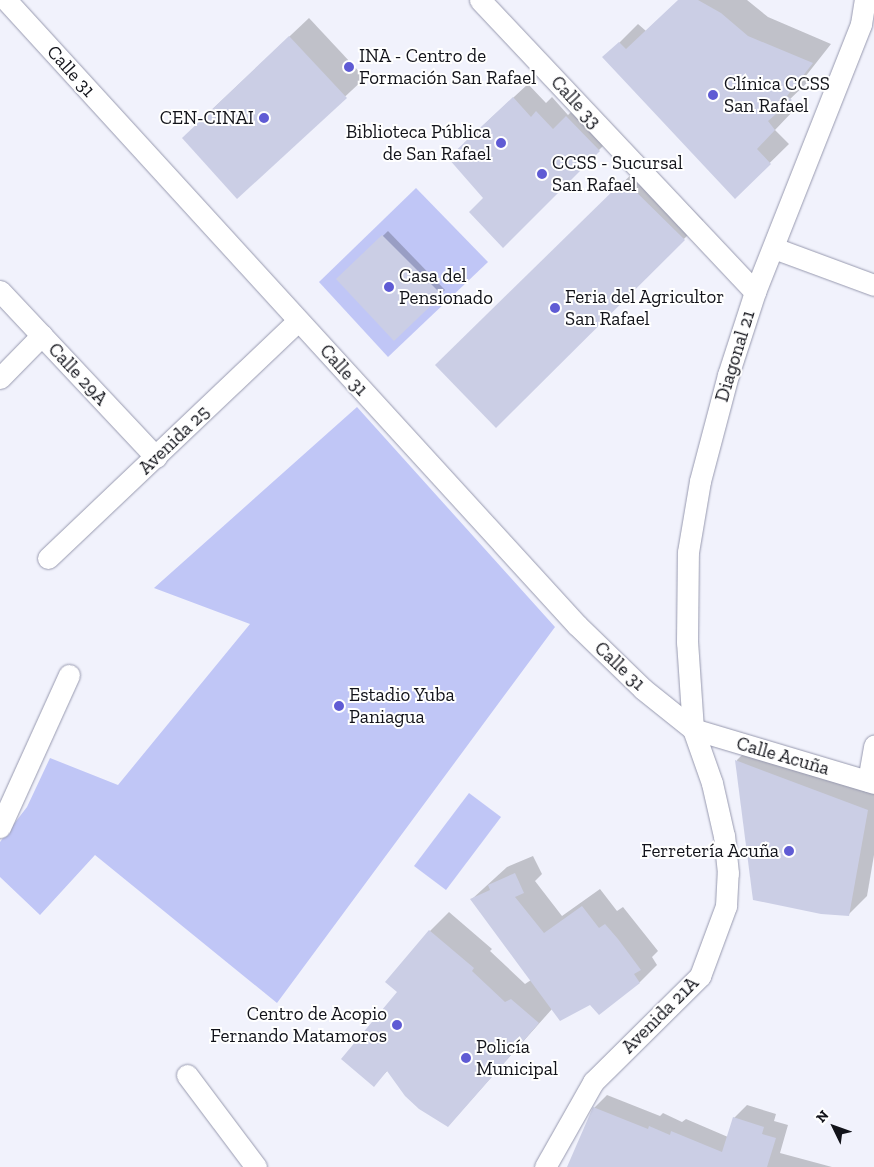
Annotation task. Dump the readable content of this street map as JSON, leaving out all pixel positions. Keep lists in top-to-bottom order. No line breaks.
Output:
{"streets":{"street":["Calle 31","Calle 33","Diagonal 21","Calle 29A","Avenida 25","Calle Acuña","Avenida 21A"]},"crossings":[["Calle 31","Diagonal 21"],["Calle 31","Avenida 25"],["Calle 31","Calle Acuña"],["Calle 31","Avenida 21A"],["Calle 33","Diagonal 21"],["Diagonal 21","Calle Acuña"],["Diagonal 21","Avenida 21A"],["Calle 29A","Avenida 25"],["Calle Acuña","Avenida 21A"]],"places":["INA - Centro de Formación San Rafael","Clínica CCSS San Rafael","CEN-CINAI","Biblioteca Pública de San Rafael","CCSS - Sucursal San Rafael","Casa del Pensionado","Feria del Agricultor San Rafael","Estadio Yuba Paniagua","Ferretería Acuña","Centro de Acopio Fernando Matamoros","Policía Municipal"],"north":"top left"}
